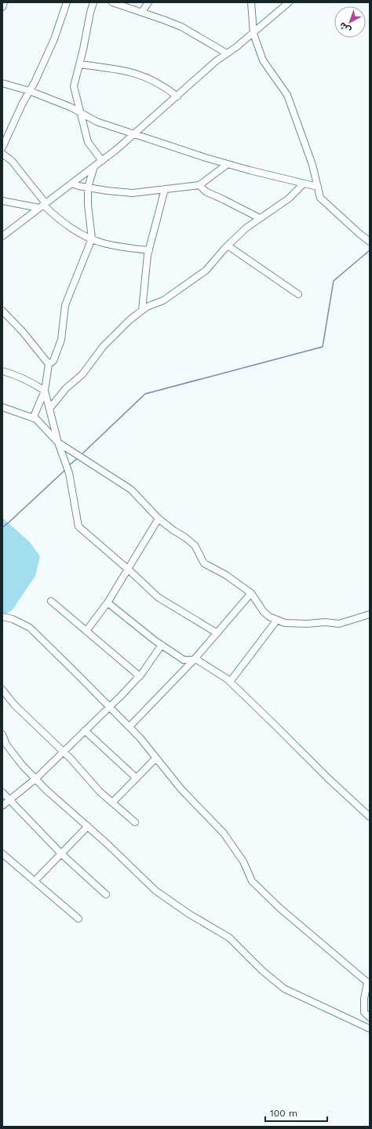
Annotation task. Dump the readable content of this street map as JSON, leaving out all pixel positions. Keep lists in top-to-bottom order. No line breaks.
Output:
{"scale_bar":"100 m","north":"bottom left"}
